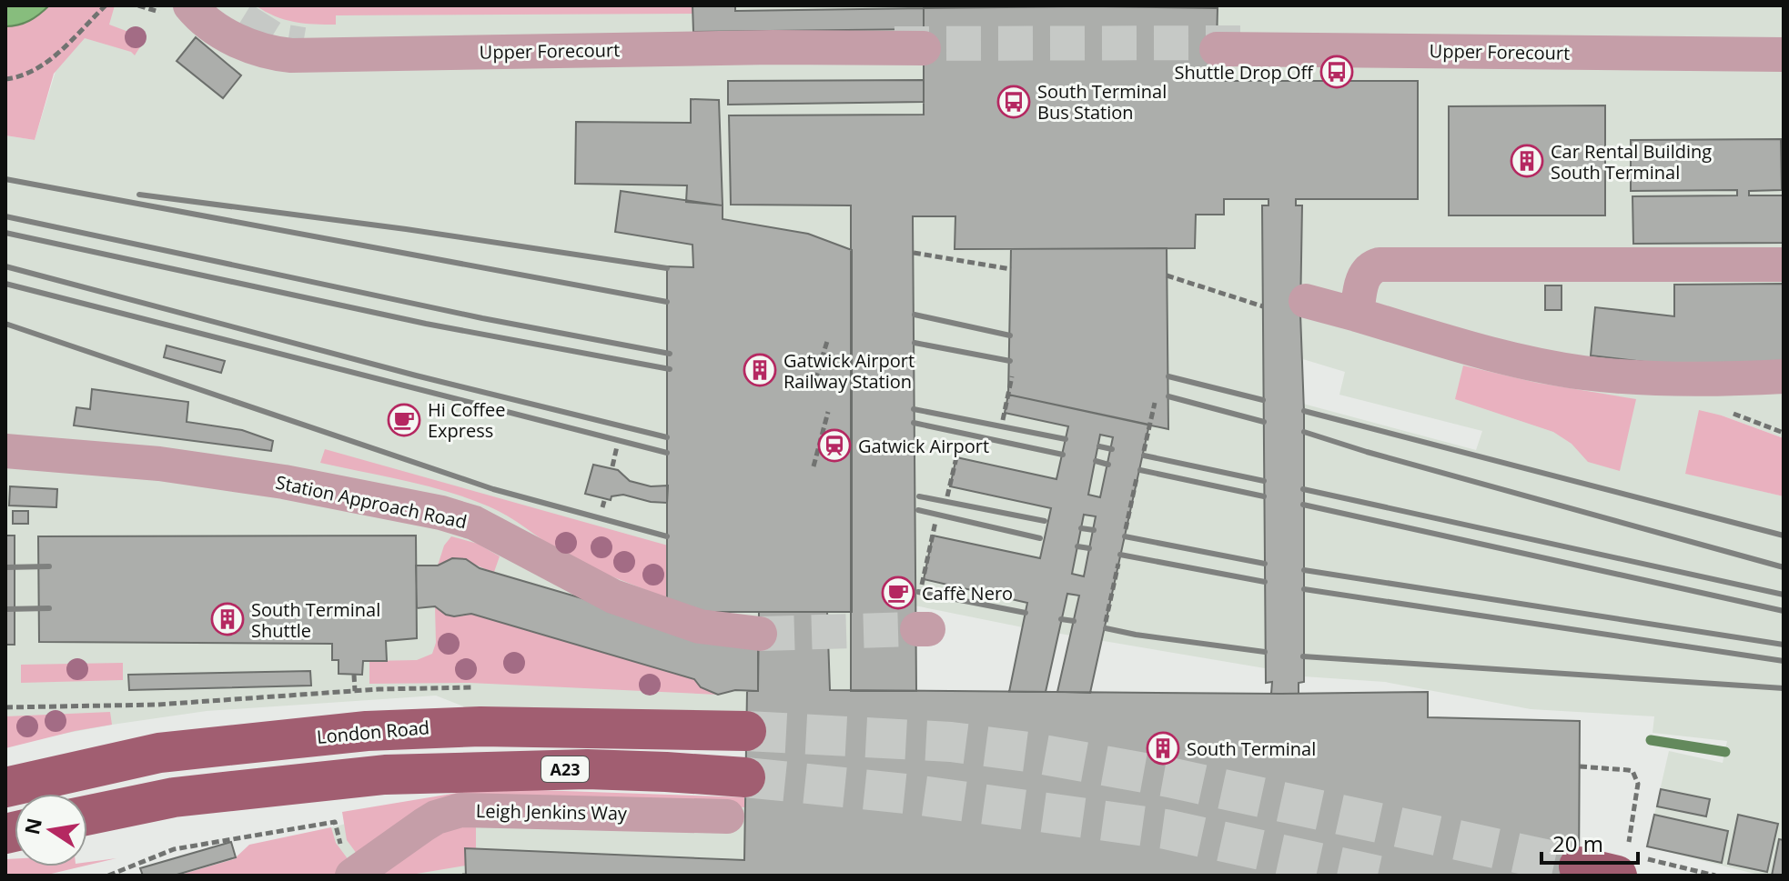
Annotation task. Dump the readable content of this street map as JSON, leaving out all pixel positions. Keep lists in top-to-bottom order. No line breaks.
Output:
{"streets":{"main road":["London Road","A23"],"street":["Upper Forecourt","Station Approach Road","Leigh Jenkins Way"]},"places":{"bus stop":["Shuttle Drop Off","South Terminal Bus Station"],"building":["Car Rental Building South Terminal","Gatwick Airport Railway Station","South Terminal Shuttle","South Terminal"],"cafe":["Hi Coffee Express","Caffè Nero"],"station":["Gatwick Airport"]},"scale_bar":"20 m","north":"left"}
